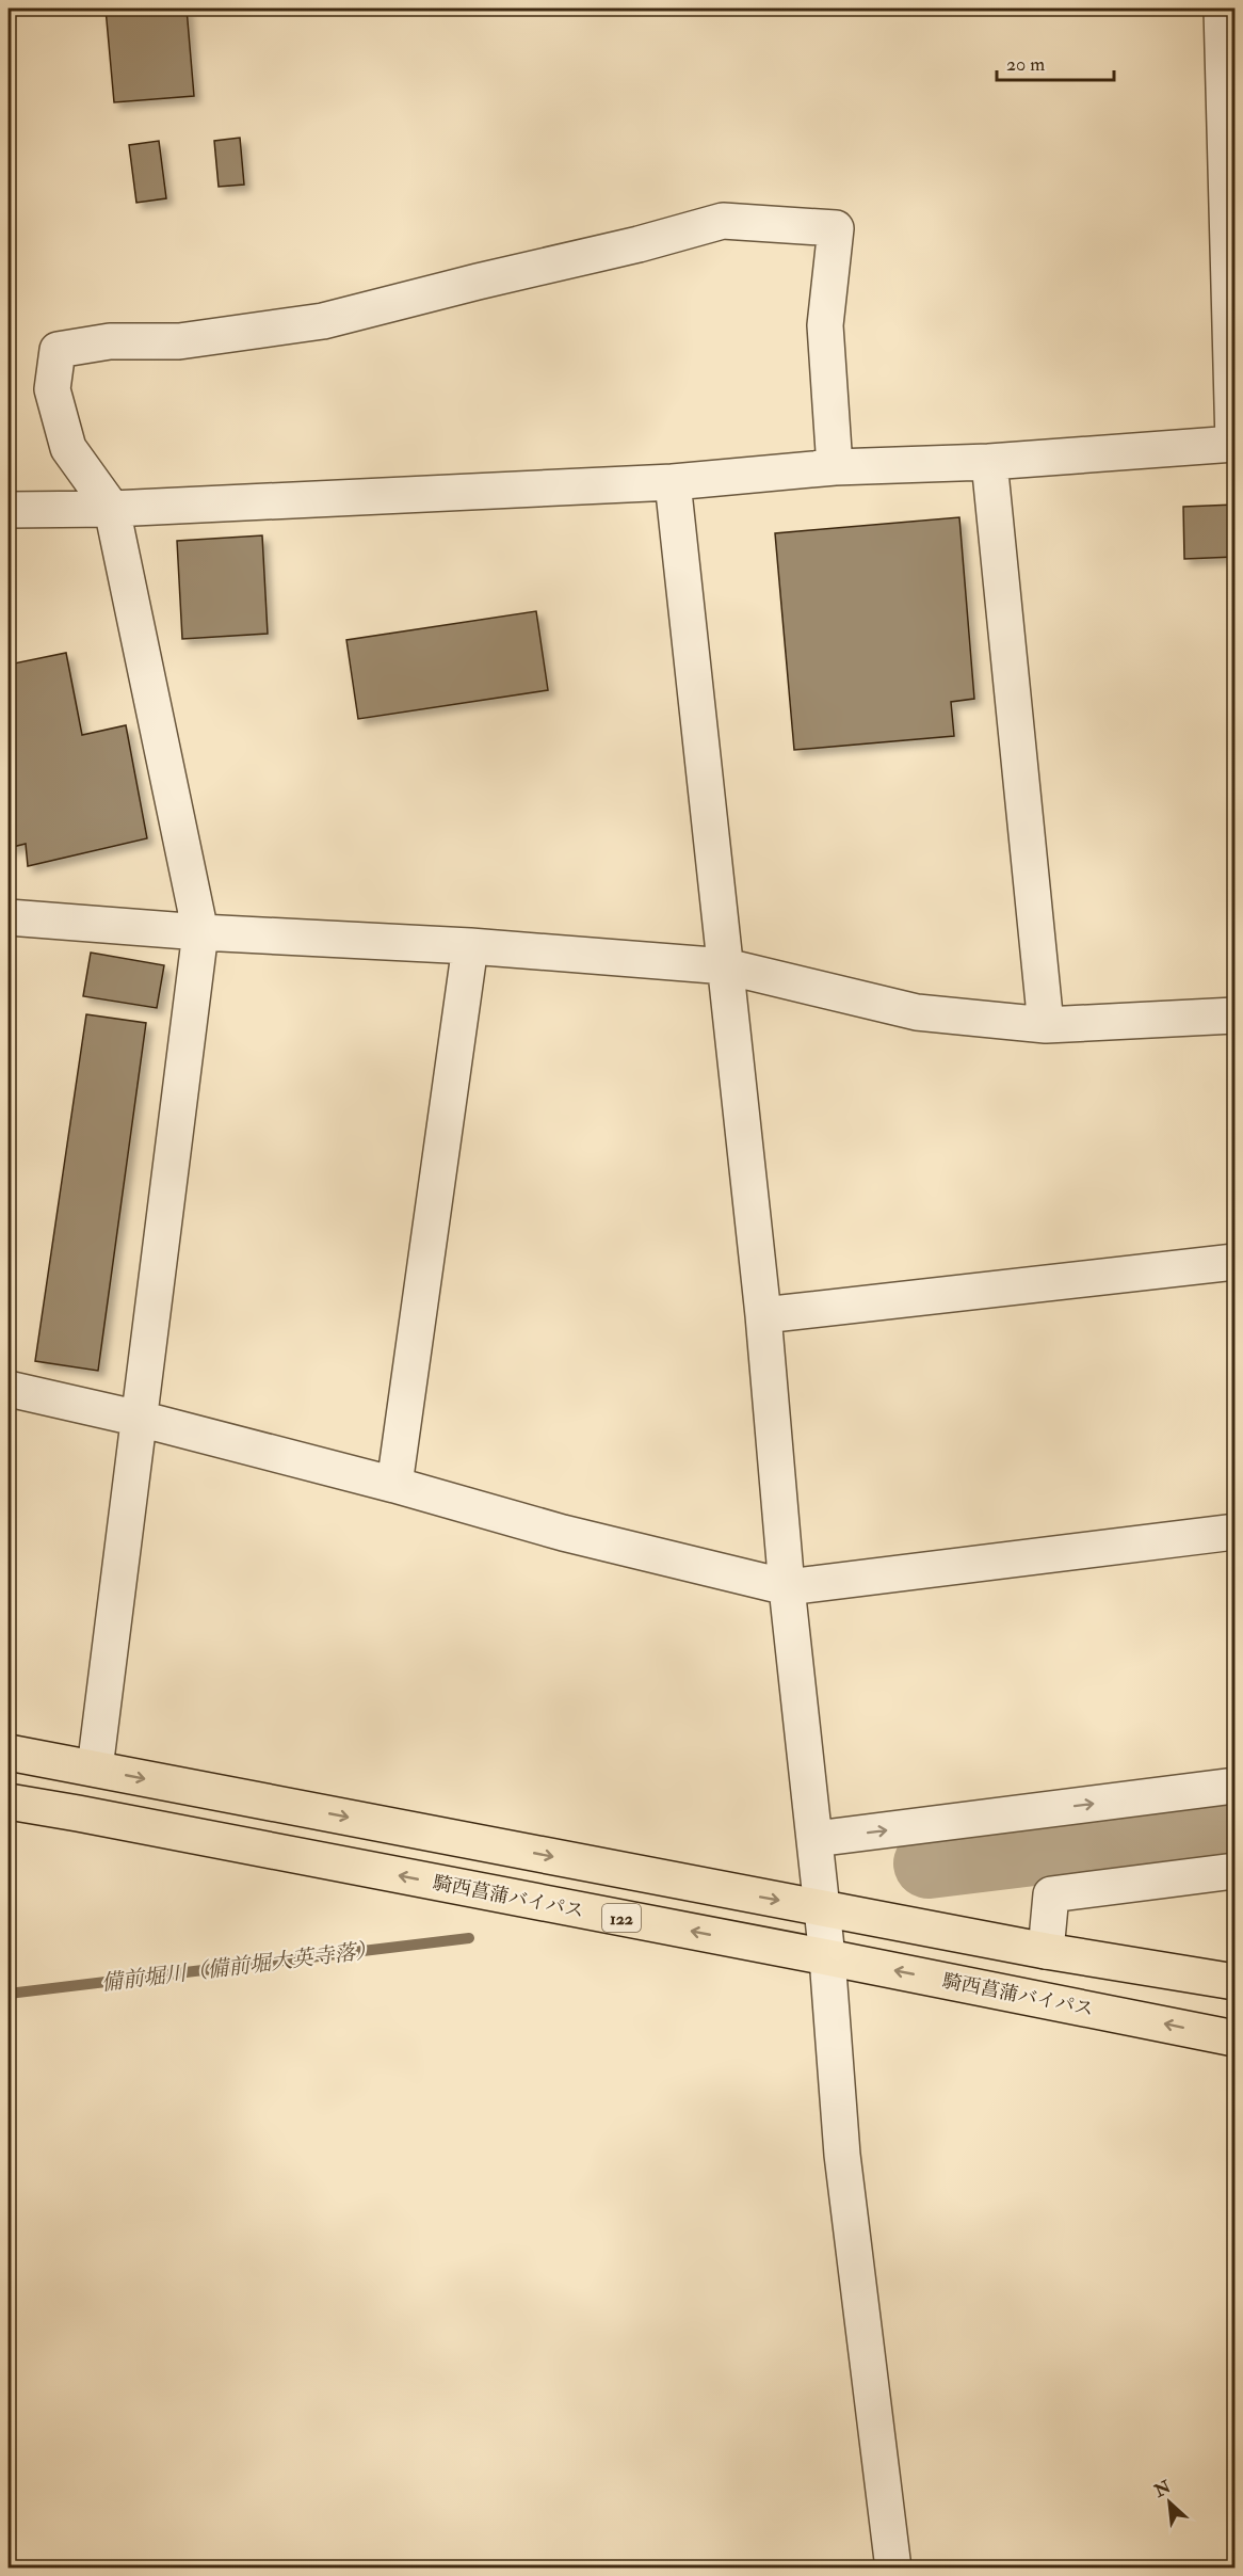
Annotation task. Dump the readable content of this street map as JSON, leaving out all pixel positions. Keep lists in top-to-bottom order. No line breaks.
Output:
{"streets":{"highway":["騎西菖蒲バイパス","122"]},"water":["備前堀川（備前堀大英寺落）"],"scale_bar":"20 m","north":"top left"}
